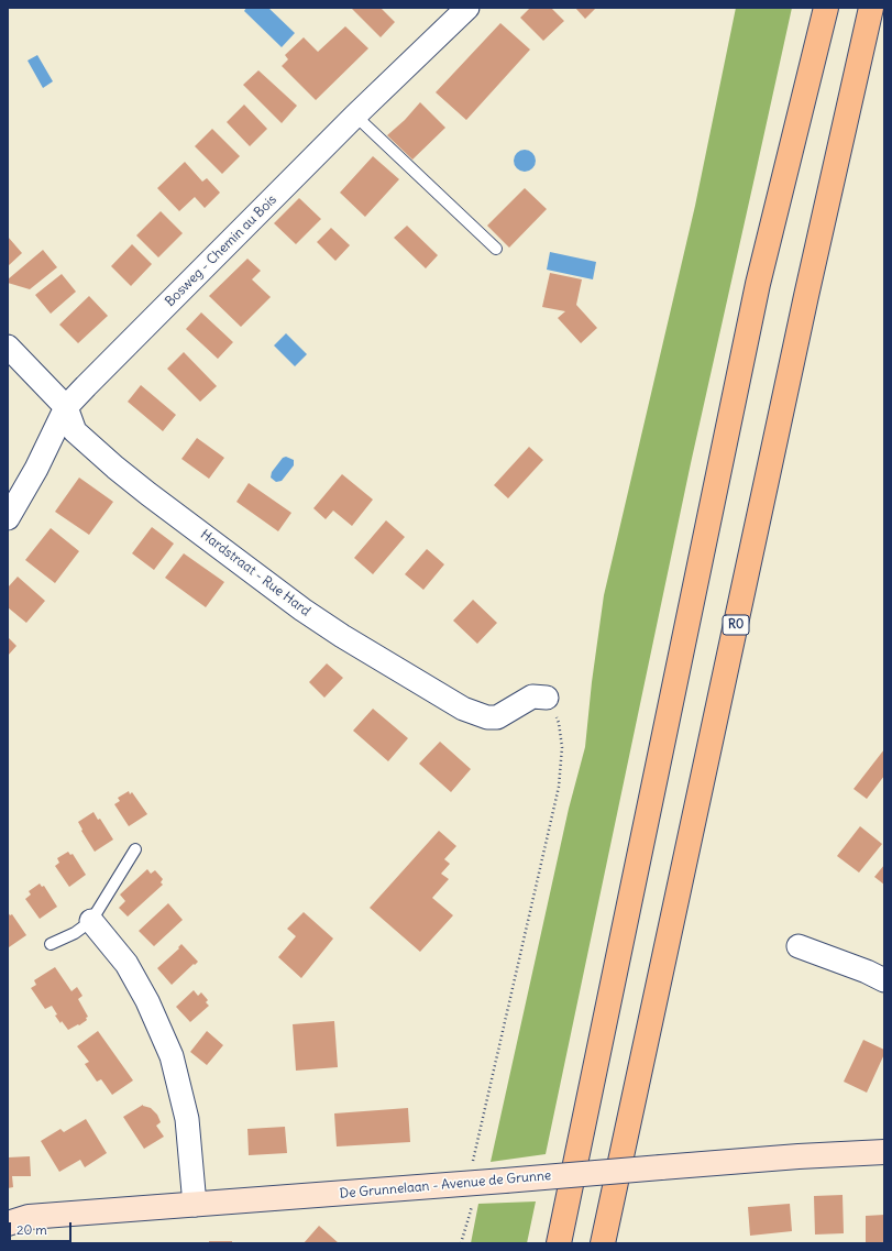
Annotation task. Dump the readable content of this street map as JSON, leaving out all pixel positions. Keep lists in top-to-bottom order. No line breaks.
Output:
{"streets":{"highway":["R0"],"street":["Bosweg - Chemin au Bois","Hardstraat - Rue Hard","De Grunnelaan - Avenue de Grunne"]},"crossings":[["Bosweg - Chemin au Bois","Hardstraat - Rue Hard"]],"scale_bar":"20 m"}
